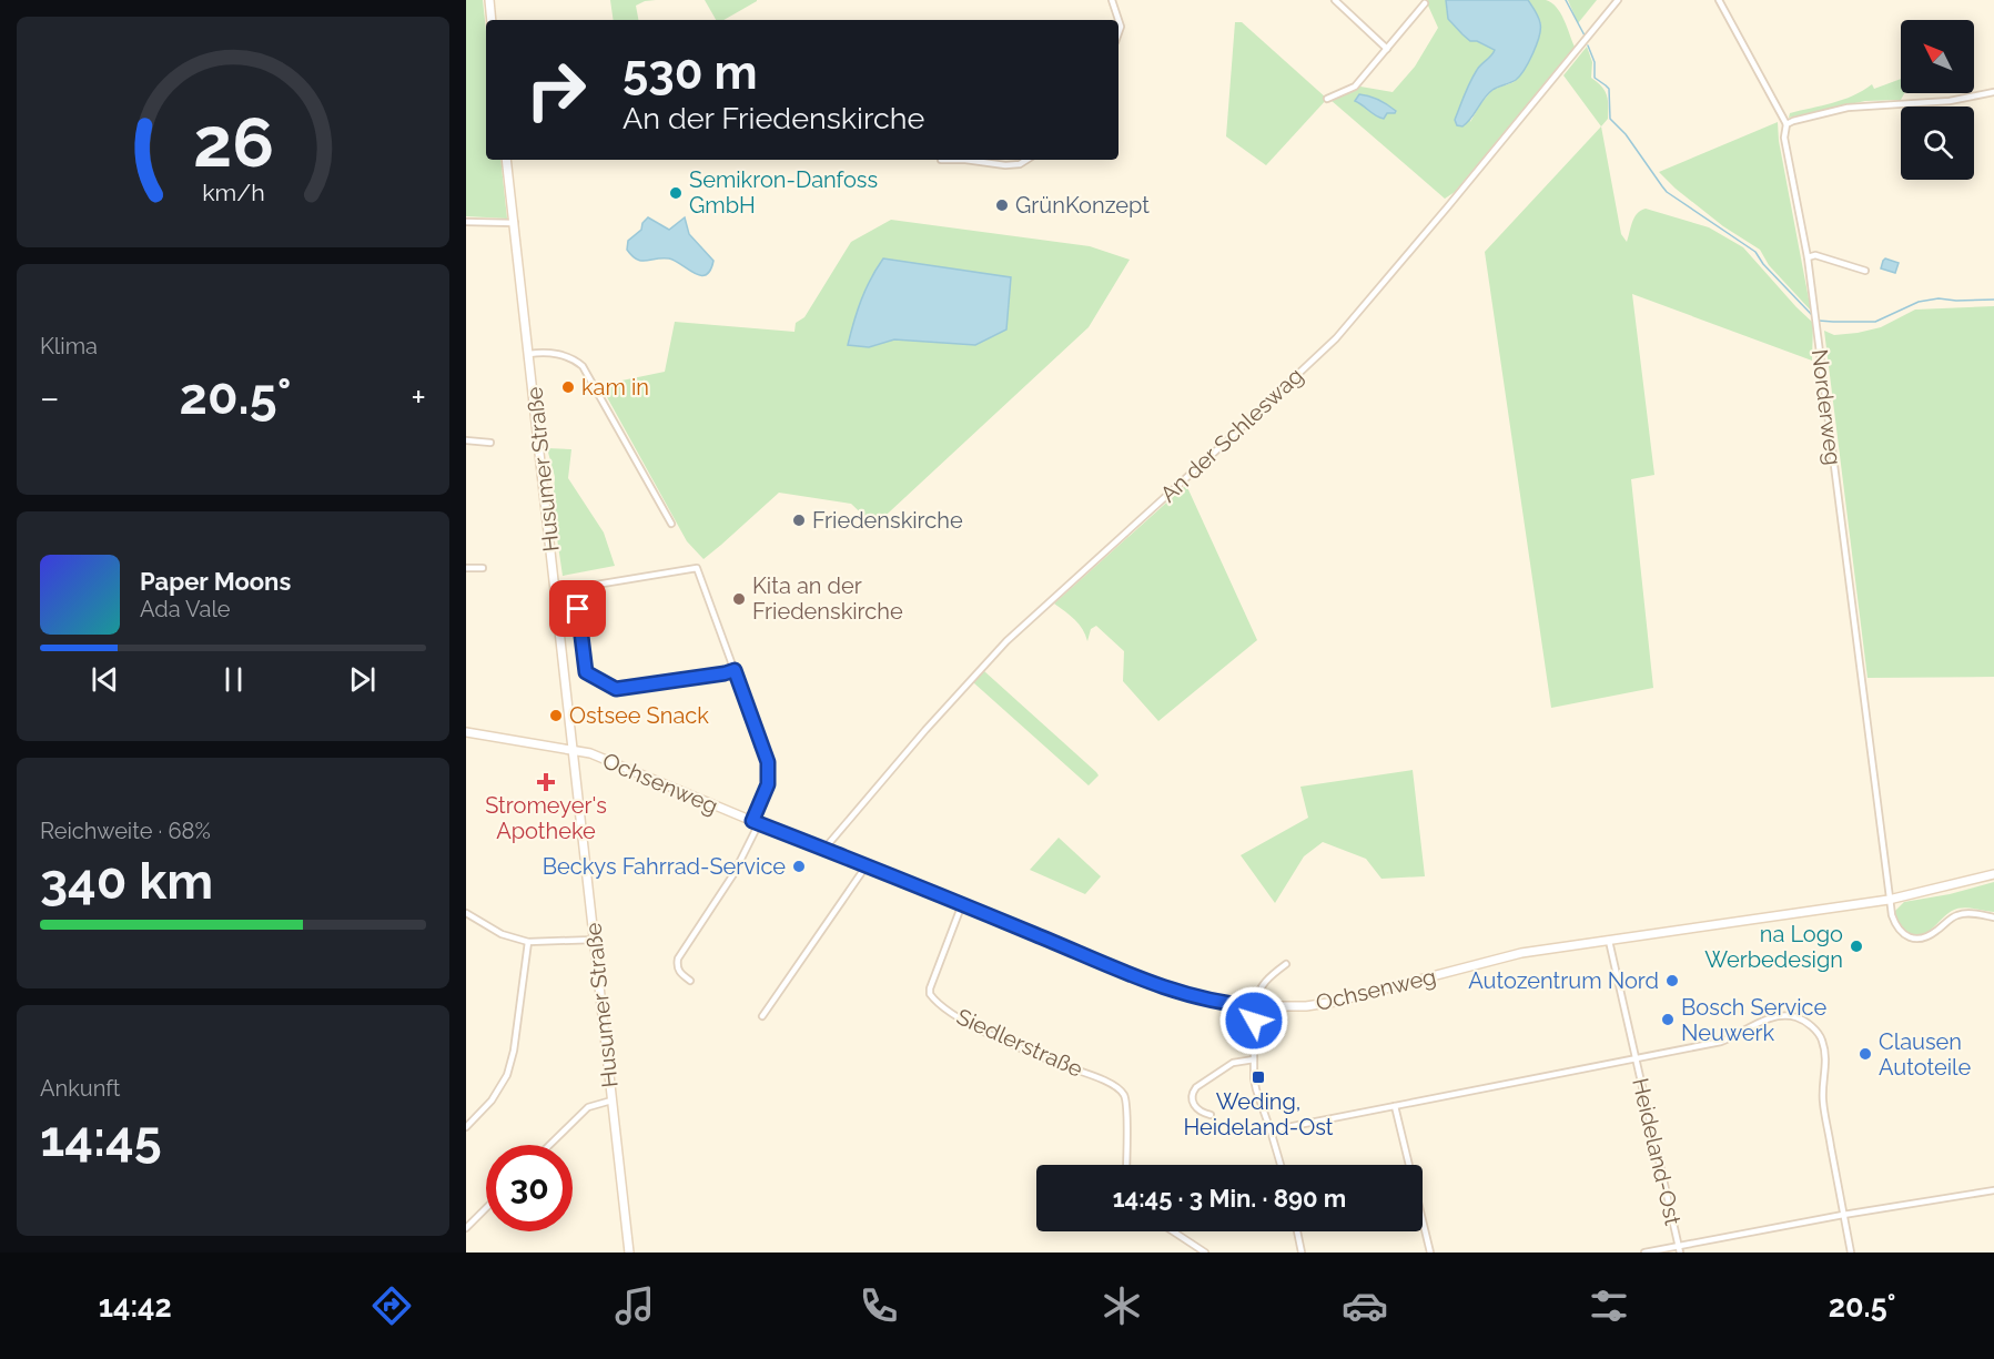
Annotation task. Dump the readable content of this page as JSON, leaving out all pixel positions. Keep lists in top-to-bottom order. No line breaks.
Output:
{"streets":{"main road":["Husumer Straße","Ochsenweg"],"street":["Norderweg","An der Schleswag","Siedlerstraße","Heideland-Ost"]},"crossings":[["Norderweg","Ochsenweg"],["An der Schleswag","Ochsenweg"],["Husumer Straße","Ochsenweg"],["Ochsenweg","Siedlerstraße"],["Ochsenweg","Heideland-Ost"]],"places":{"other":["Semikron-Danfoss GmbH","GrünKonzept","kam in","Friedenskirche","Kita an der Friedenskirche","Ostsee Snack","Beckys Fahrrad-Service","na Logo Werbedesign","Autozentrum Nord","Bosch Service Neuwerk","Clausen Autoteile"],"health":["Stromeyer's Apotheke"],"transit":["Weding, Heideland-Ost"]},"north":"top left","page":{"turn":["530 m","An der Friedenskirche"],"tile":["Klima",["Reichweite · 68%","340 km"],["Ankunft","14:45"]],"heat":["−","20.5°","+"],"song":["Paper Moons","Ada Vale"],"limit":"30","trip":"14:45 · 3 Min. · 890 m","tabs":["14:42","20.5°"],"gauge":["26","km/h"]}}
